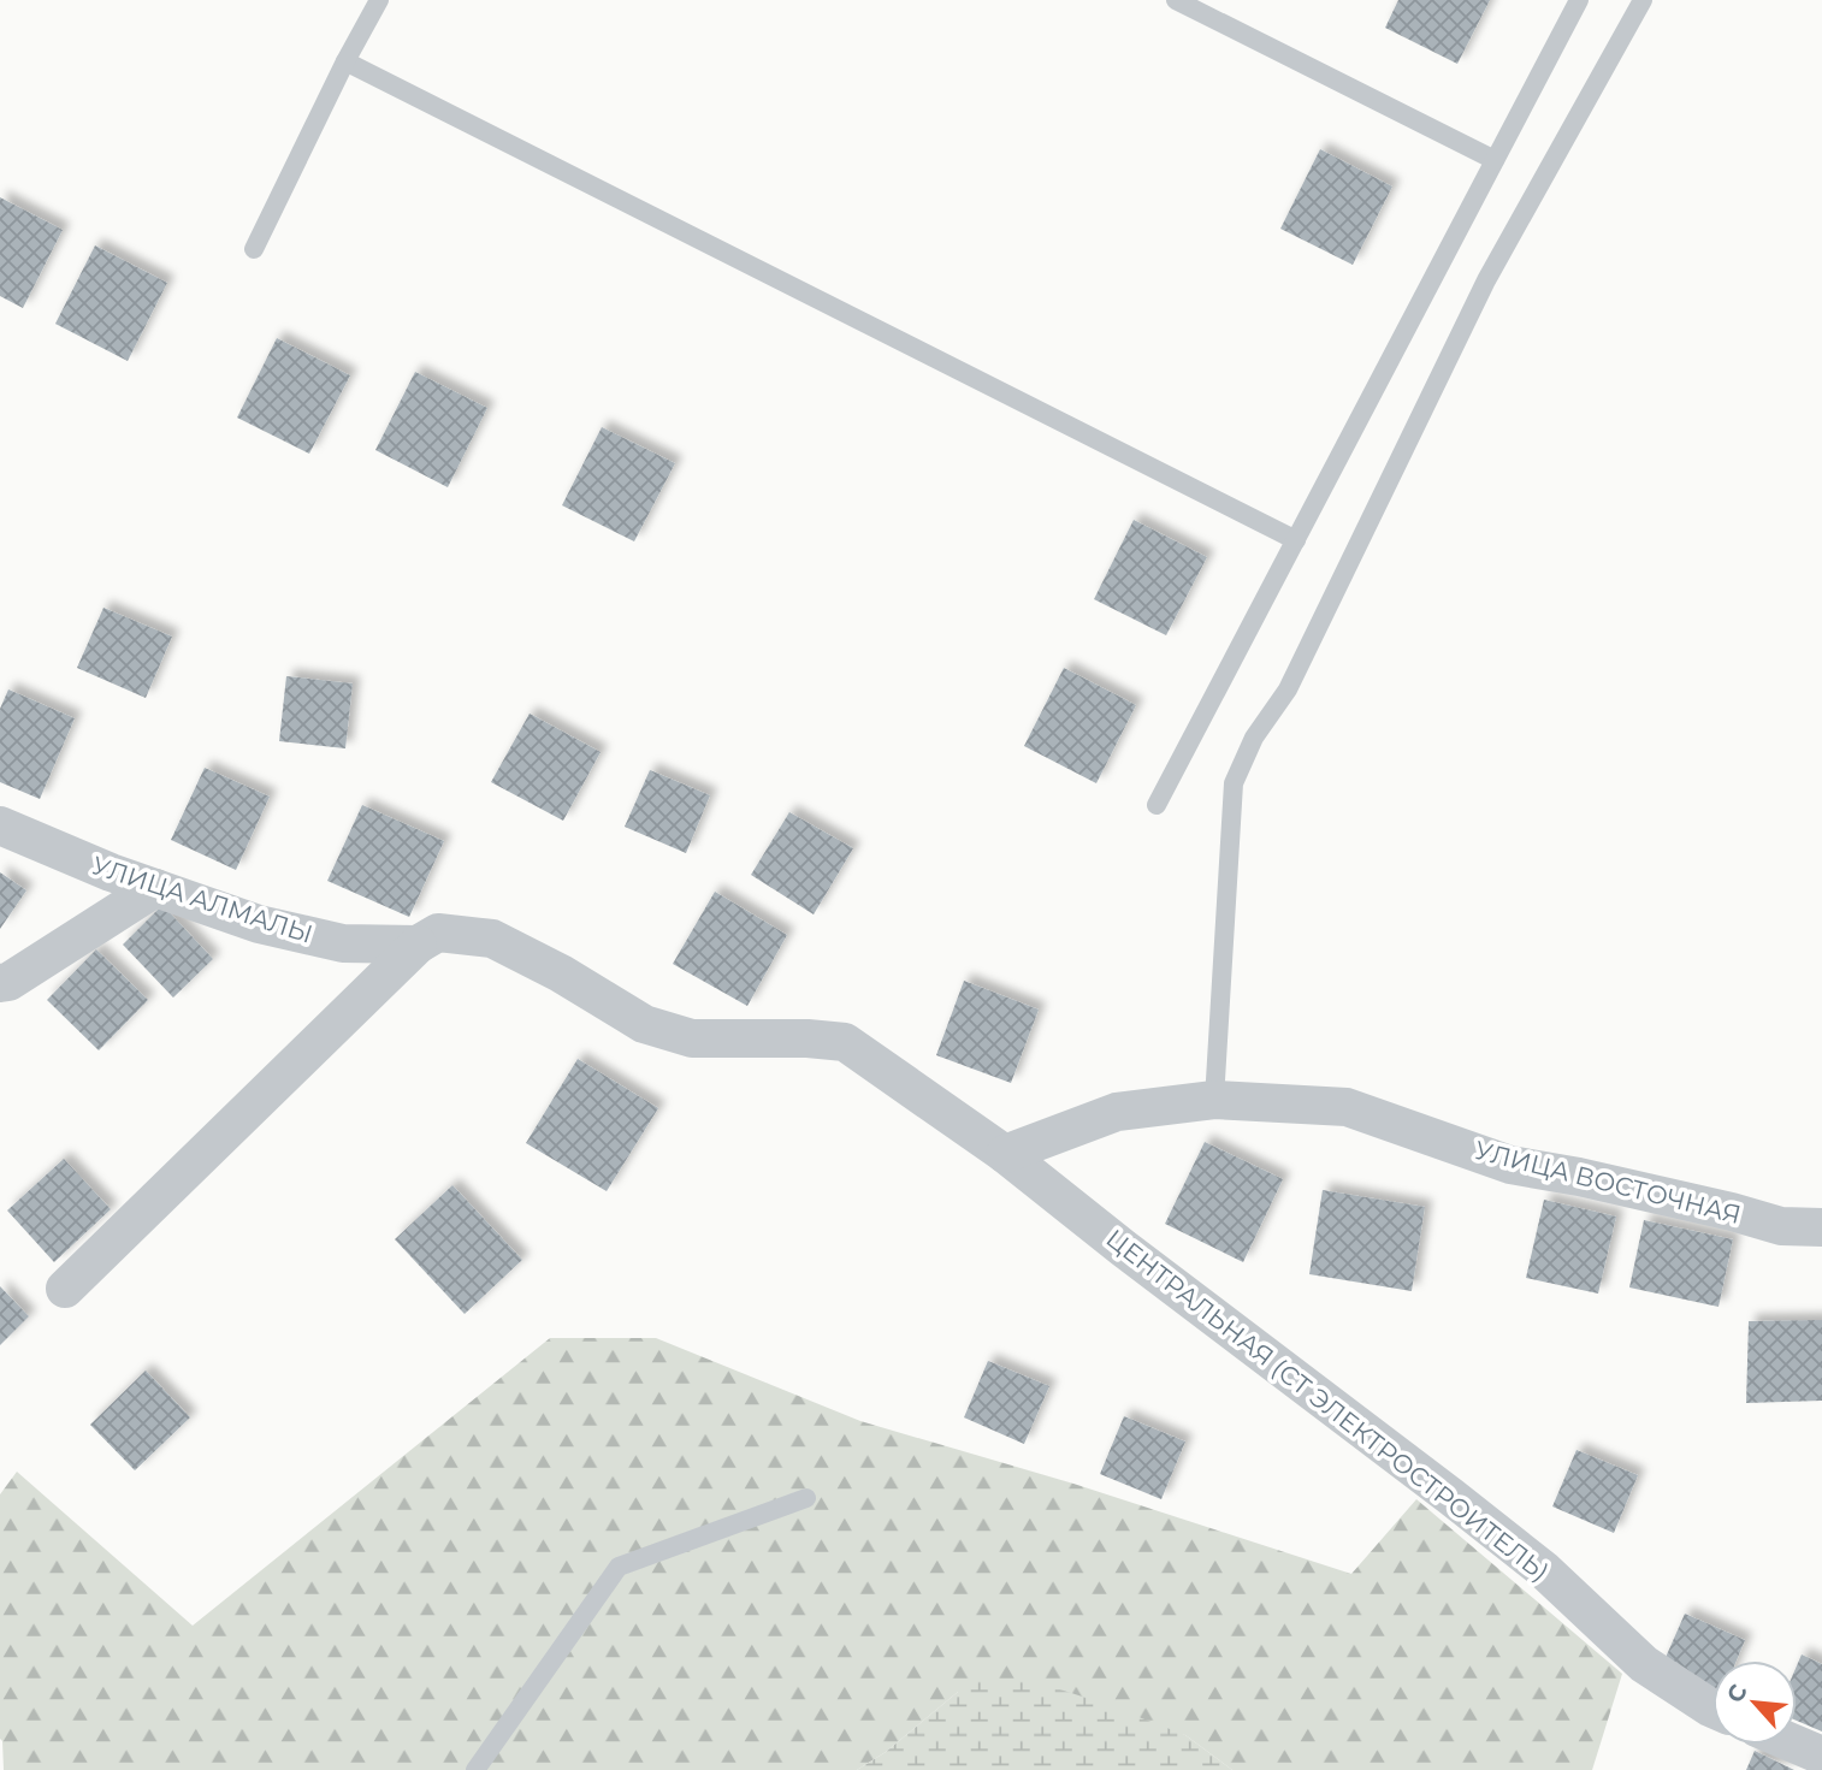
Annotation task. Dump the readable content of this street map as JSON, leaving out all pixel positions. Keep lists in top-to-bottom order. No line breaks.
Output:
{"streets":{"street":["УЛИЦА АЛМАЛЫ","УЛИЦА ВОСТОЧНАЯ","ЦЕНТРАЛЬНАЯ (СТ ЭЛЕКТРОСТРОИТЕЛЬ)"]},"crossings":[["УЛИЦА АЛМАЛЫ","УЛИЦА ВОСТОЧНАЯ"],["УЛИЦА АЛМАЛЫ","ЦЕНТРАЛЬНАЯ (СТ ЭЛЕКТРОСТРОИТЕЛЬ)"],["УЛИЦА ВОСТОЧНАЯ","ЦЕНТРАЛЬНАЯ (СТ ЭЛЕКТРОСТРОИТЕЛЬ)"]],"north":"top left"}
